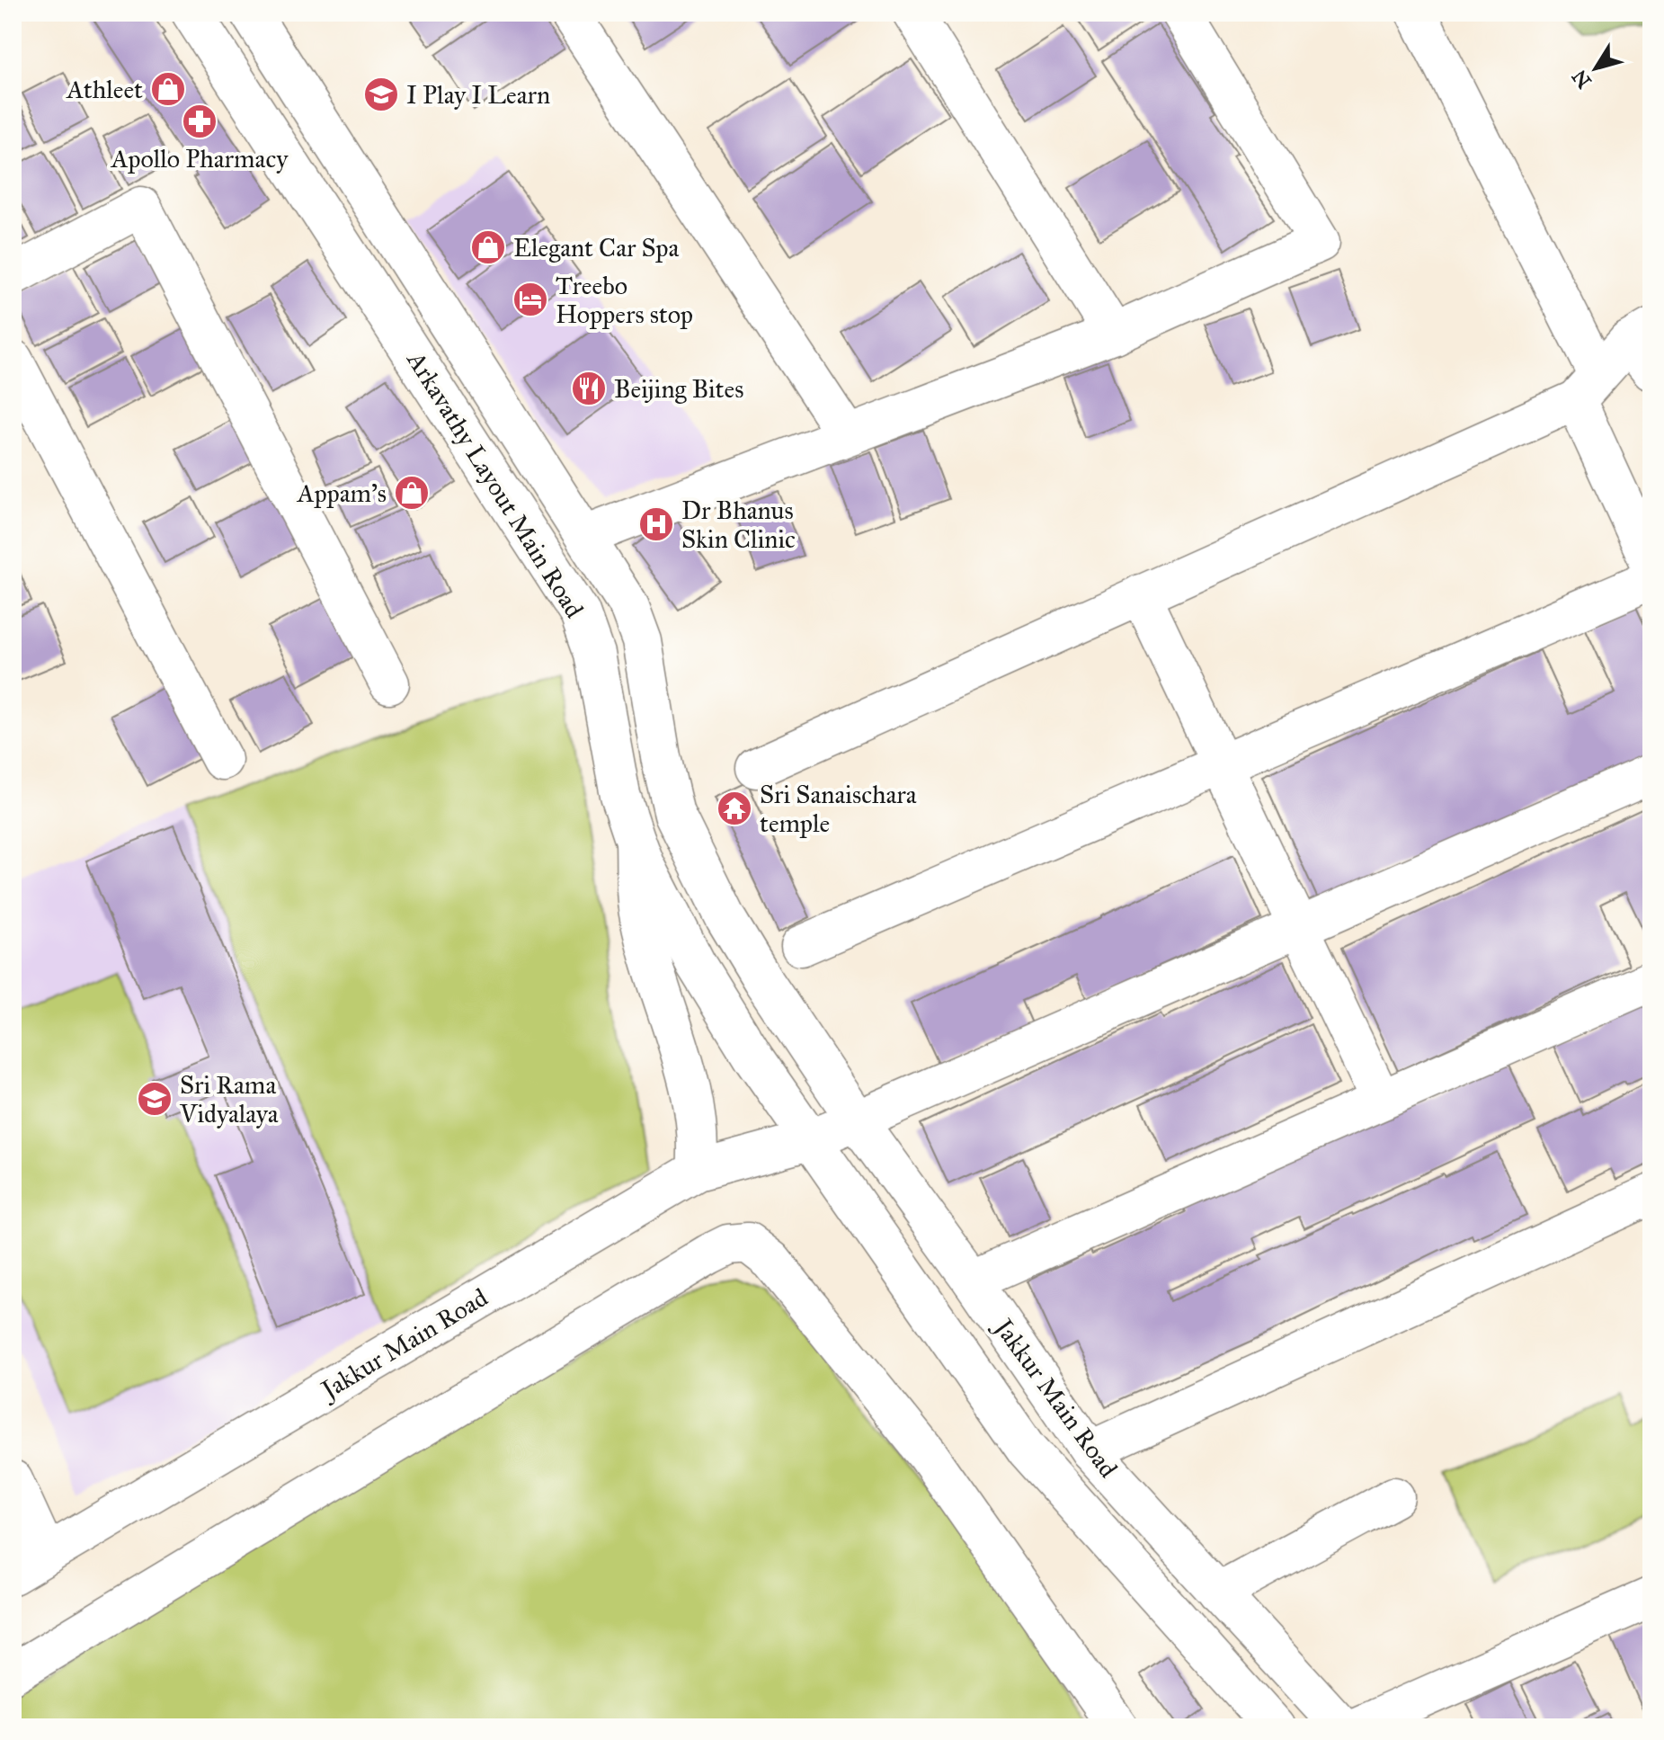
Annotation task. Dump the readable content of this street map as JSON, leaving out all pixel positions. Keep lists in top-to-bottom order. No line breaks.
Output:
{"streets":{"street":["Arkavathy Layout Main Road","Jakkur Main Road"]},"crossings":[["Arkavathy Layout Main Road","Jakkur Main Road"]],"places":{"shop":["Athleet","Elegant Car Spa","Appam's"],"school or university":["I Play I Learn","Sri Rama Vidyalaya"],"pharmacy":["Apollo Pharmacy"],"hotel":["Treebo Hoppers stop"],"restaurant":["Beijing Bites"],"hospital":["Dr Bhanus Skin Clinic"],"temple":["Sri Sanaischara temple"]},"north":"bottom left"}
